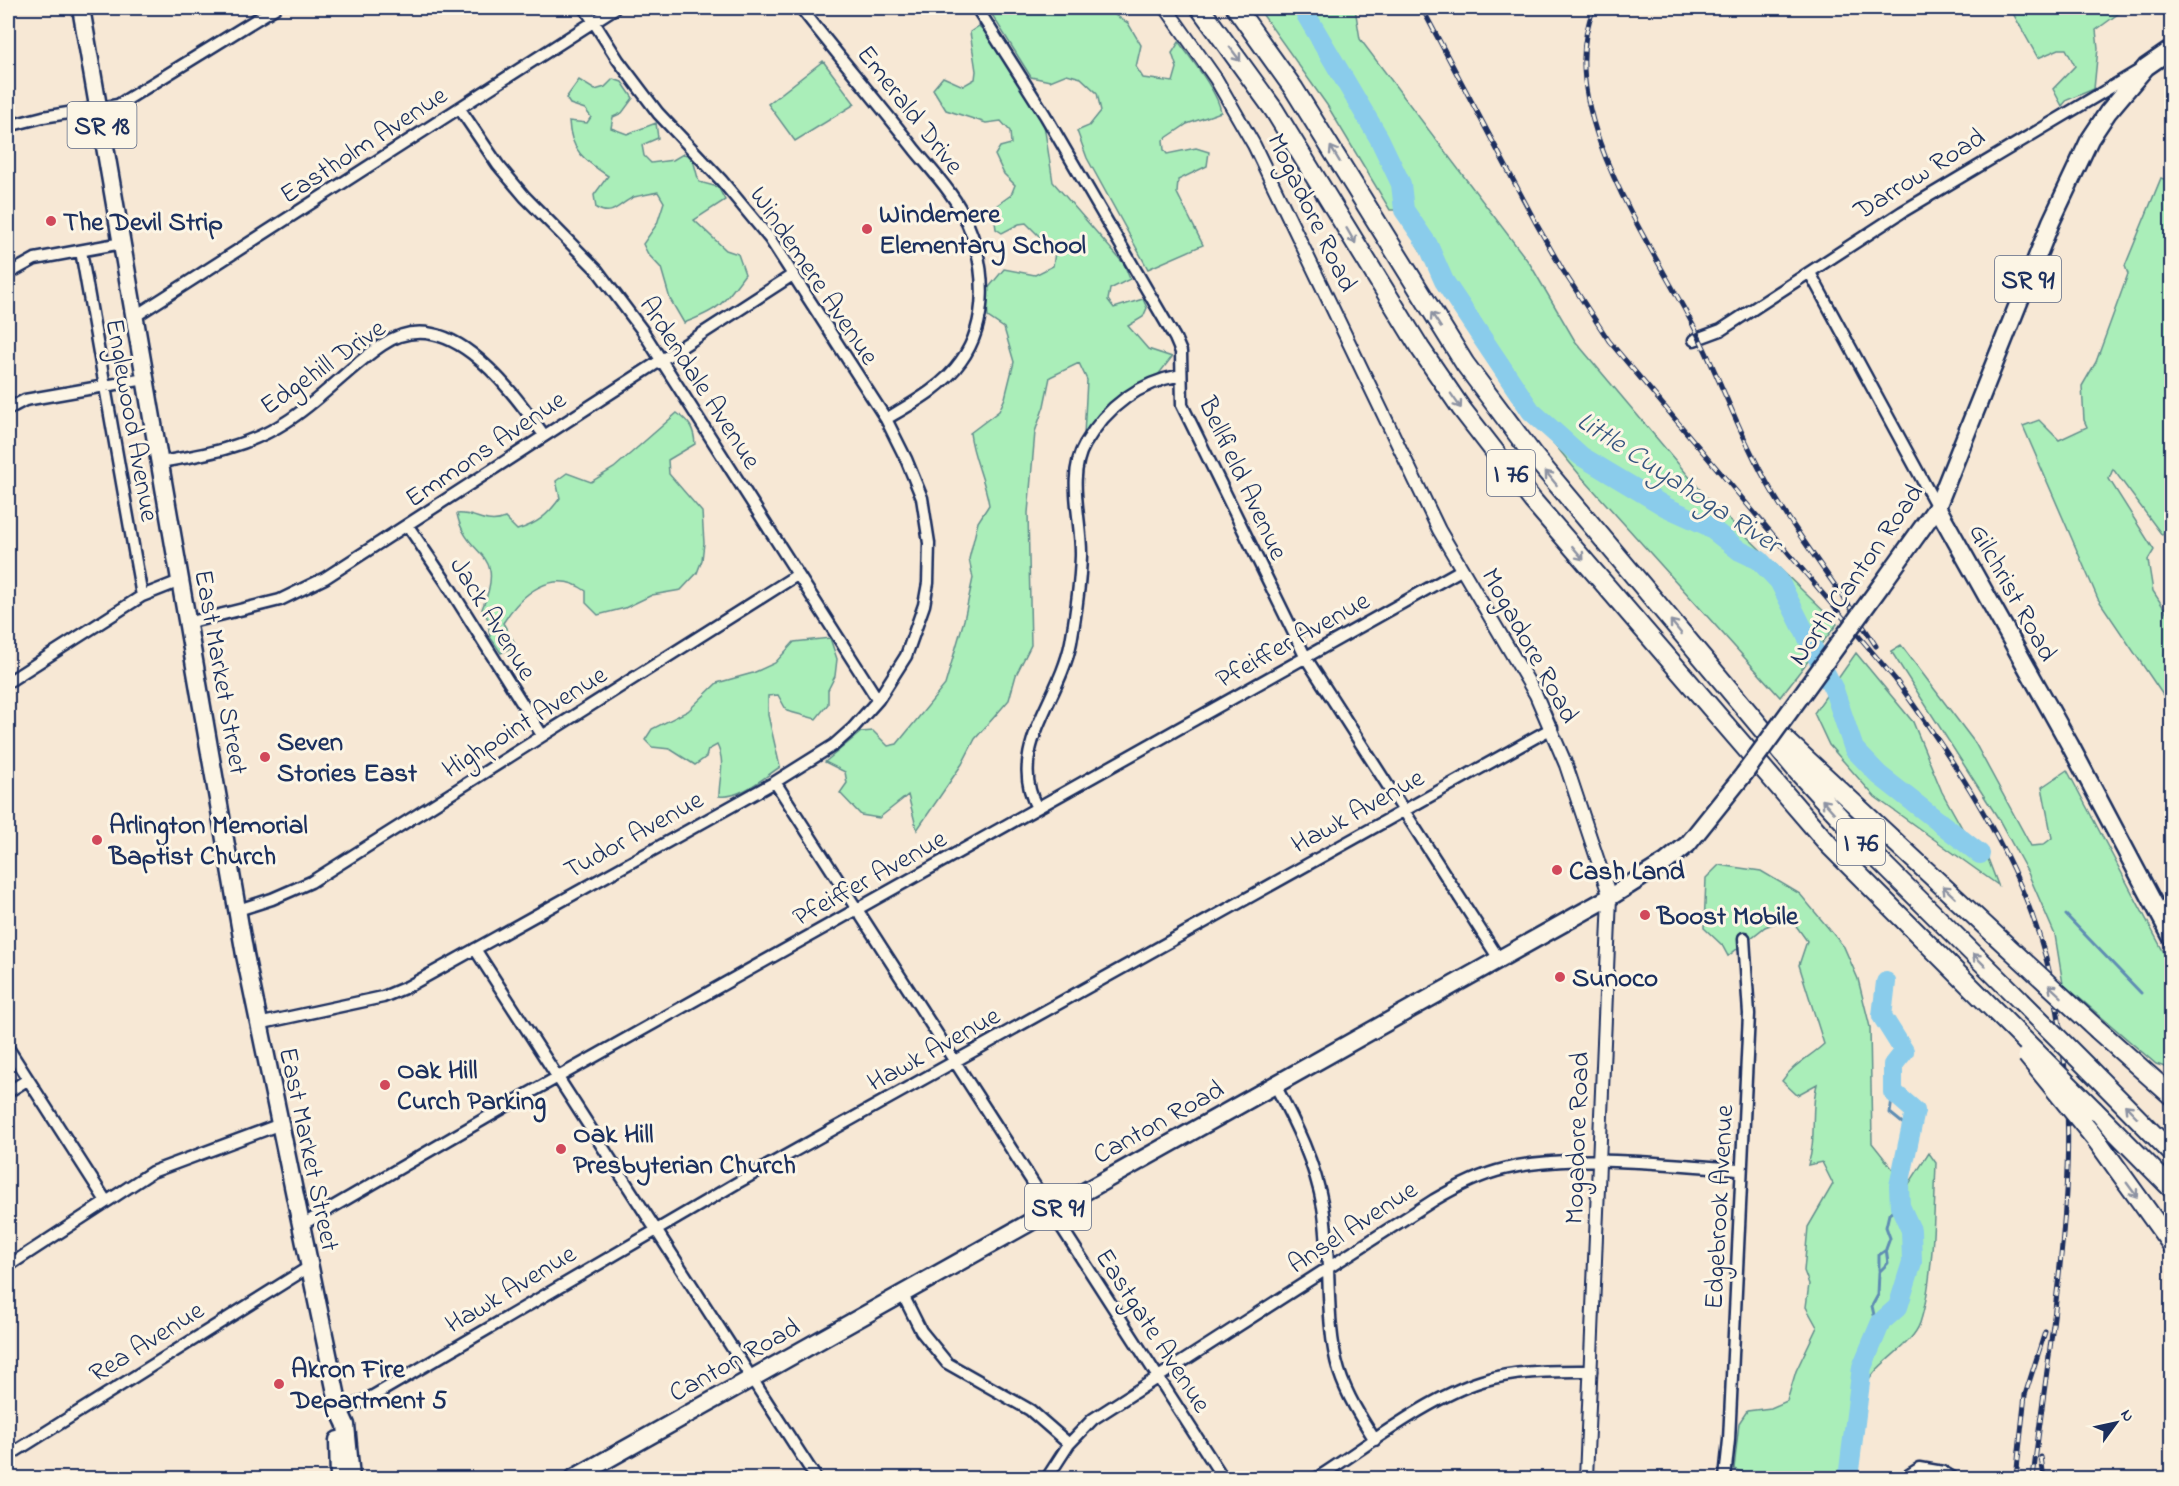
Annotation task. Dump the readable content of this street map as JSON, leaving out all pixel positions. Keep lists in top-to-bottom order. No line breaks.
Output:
{"streets":{"highway":["I 76"],"main road":["SR 18","Darrow Road","SR 91","North Canton Road","Gilchrist Road","East Market Street","Canton Road"],"street":["Emerald Drive","Eastholm Avenue","Mogadore Road","Windemere Avenue","Edgehill Drive","Ardendale Avenue","Englewood Avenue","Emmons Avenue","Bellfield Avenue","Jack Avenue","Pfeiffer Avenue","Highpoint Avenue","Hawk Avenue","Tudor Avenue","Edgebrook Avenue","Ansel Avenue","Eastgate Avenue","Rea Avenue"]},"crossings":[["Emerald Drive","Windemere Avenue"],["Eastholm Avenue","Windemere Avenue"],["Eastholm Avenue","Ardendale Avenue"],["Eastholm Avenue","East Market Street"],["Darrow Road","North Canton Road"],["Darrow Road","Gilchrist Road"],["Mogadore Road","North Canton Road"],["Mogadore Road","Pfeiffer Avenue"],["Mogadore Road","Hawk Avenue"],["Mogadore Road","Canton Road"],["Mogadore Road","Ansel Avenue"],["Windemere Avenue","Emmons Avenue"],["Windemere Avenue","Tudor Avenue"],["Edgehill Drive","Emmons Avenue"],["Edgehill Drive","East Market Street"],["Ardendale Avenue","Emmons Avenue"],["Ardendale Avenue","Highpoint Avenue"],["Ardendale Avenue","Tudor Avenue"],["Emmons Avenue","Jack Avenue"],["Emmons Avenue","East Market Street"],["Bellfield Avenue","Pfeiffer Avenue"],["Bellfield Avenue","Hawk Avenue"],["Bellfield Avenue","Canton Road"],["North Canton Road","Gilchrist Road"],["North Canton Road","Canton Road"],["Jack Avenue","Highpoint Avenue"],["Pfeiffer Avenue","East Market Street"],["Pfeiffer Avenue","Eastgate Avenue"],["East Market Street","Highpoint Avenue"],["East Market Street","Hawk Avenue"],["East Market Street","Tudor Avenue"],["East Market Street","Rea Avenue"],["Hawk Avenue","Eastgate Avenue"],["Tudor Avenue","Eastgate Avenue"],["Canton Road","Eastgate Avenue"],["Edgebrook Avenue","Ansel Avenue"],["Ansel Avenue","Eastgate Avenue"]],"water":["Little Cuyahoga River"],"places":["The Devil Strip","Windemere Elementary School","Seven Stories East","Arlington Memorial Baptist Church","Cash Land","Boost Mobile","Sunoco","Oak Hill Curch Parking","Oak Hill Presbyterian Church","Akron Fire Department 5"],"north":"top right"}
